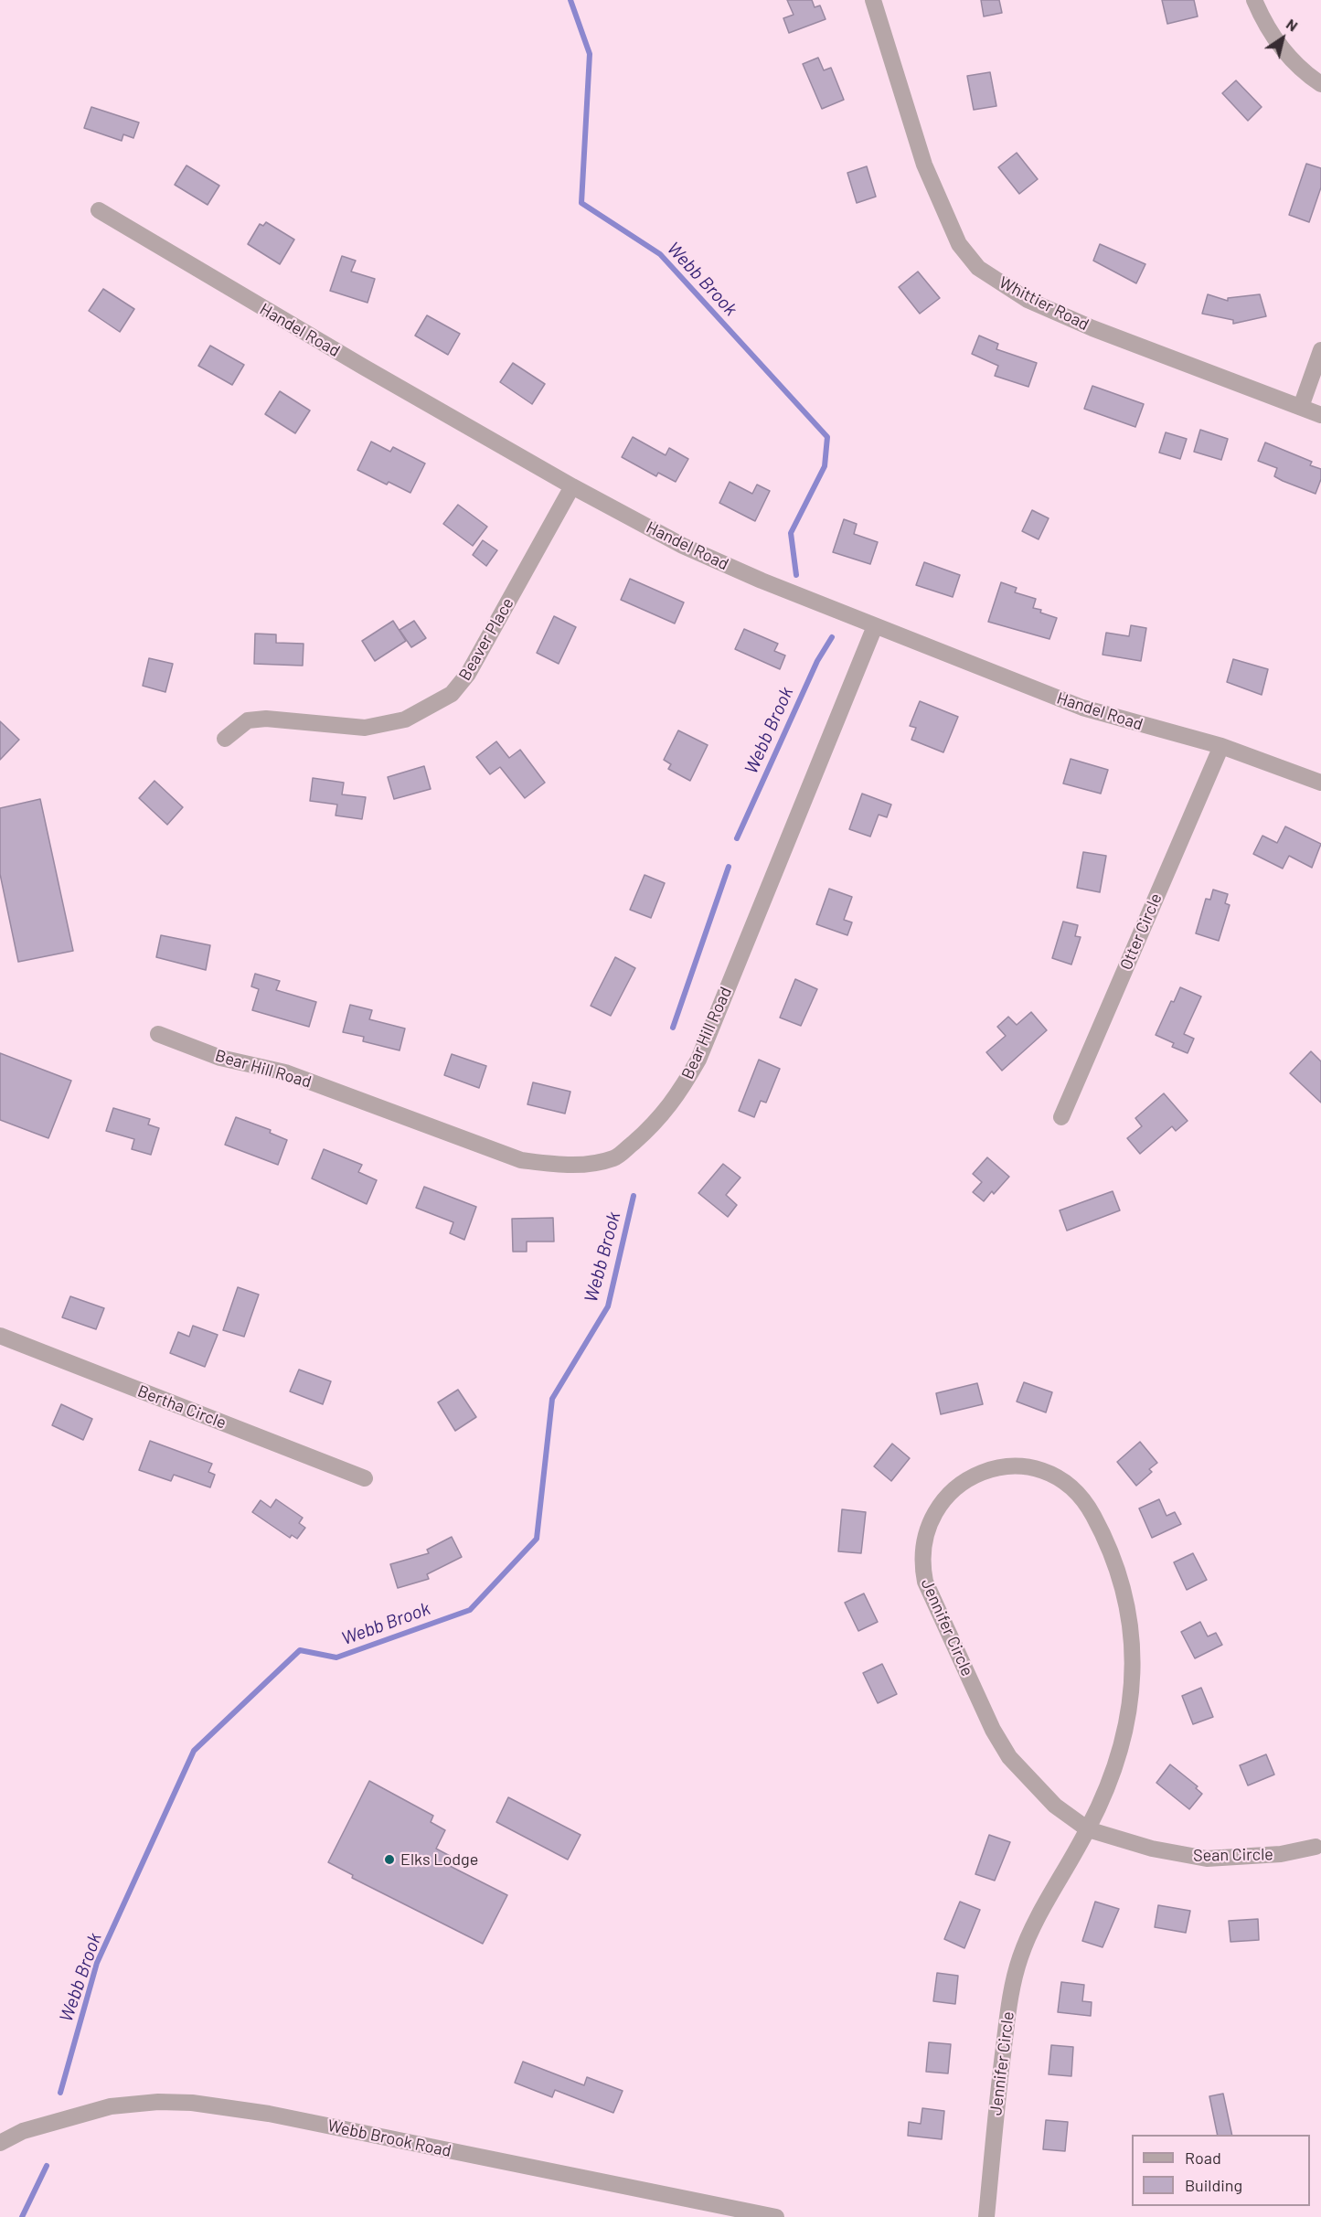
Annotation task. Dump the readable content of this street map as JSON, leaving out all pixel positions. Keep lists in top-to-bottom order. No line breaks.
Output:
{"streets":{"street":["Whittier Road","Handel Road","Beaver Place","Otter Circle","Bear Hill Road","Bertha Circle","Jennifer Circle","Sean Circle","Webb Brook Road"]},"crossings":[["Handel Road","Beaver Place"],["Handel Road","Otter Circle"],["Handel Road","Bear Hill Road"],["Jennifer Circle","Sean Circle"]],"water":["Webb Brook"],"places":["Elks Lodge"],"legend":["Road","Building"],"north":"top right"}
